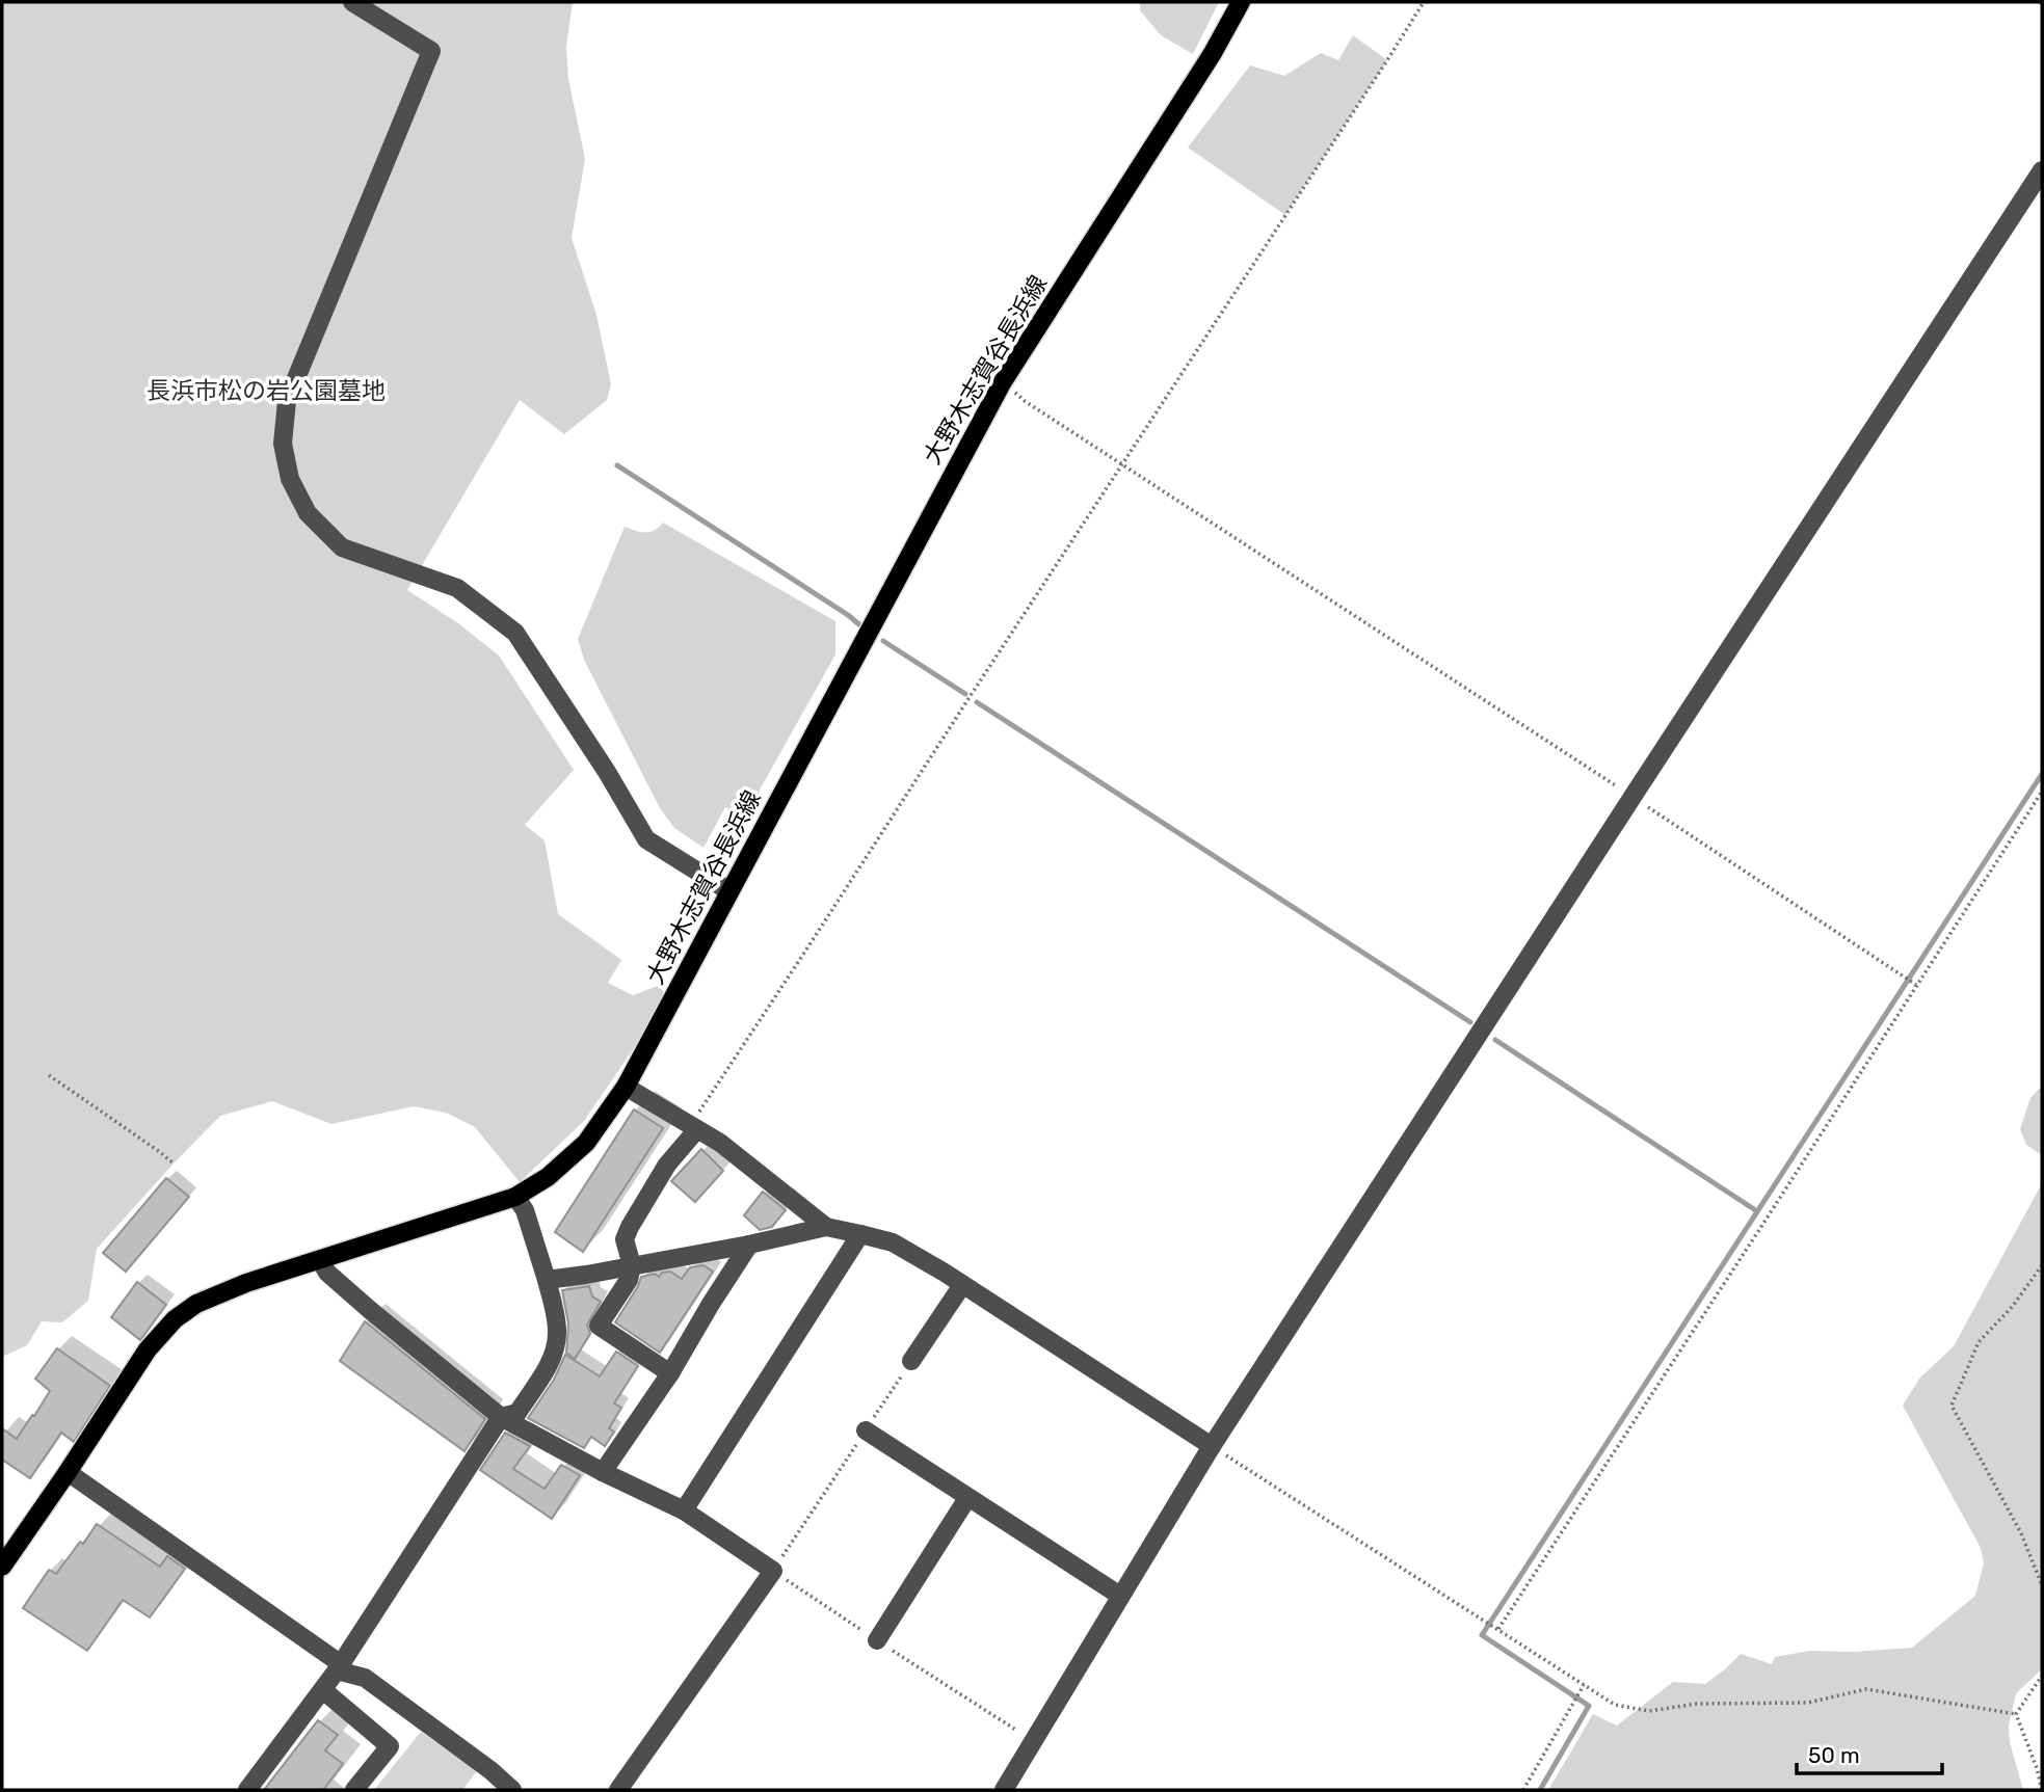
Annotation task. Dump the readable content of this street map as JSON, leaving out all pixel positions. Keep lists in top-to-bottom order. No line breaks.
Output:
{"streets":{"main road":["大野木志賀谷長浜線"]},"parks":["長浜市松の岩公園墓地"],"scale_bar":"50 m"}
